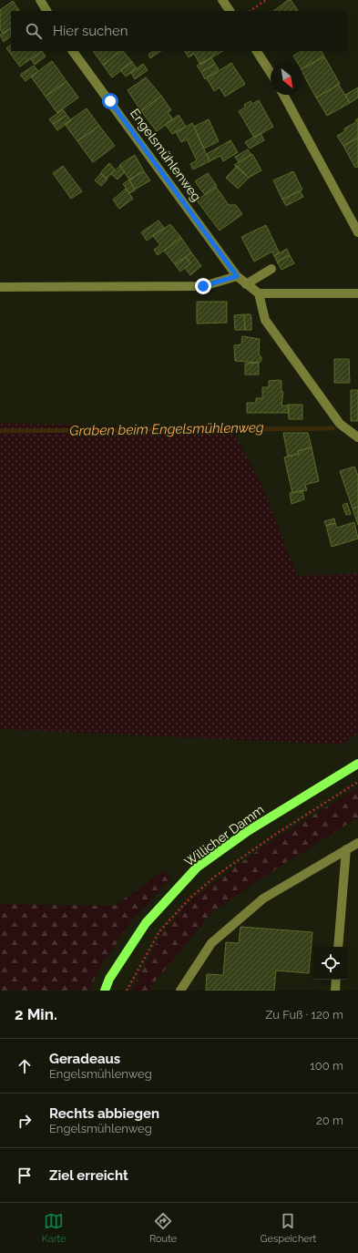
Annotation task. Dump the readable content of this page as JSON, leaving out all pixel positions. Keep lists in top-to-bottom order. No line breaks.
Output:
{"streets":{"main road":["Willicher Damm"],"street":["Engelsmühlenweg"]},"water":["Graben beim Engelsmühlenweg"],"north":"bottom right","page":{"search":"Hier suchen","heading":["2 Min.","Zu Fuß · 120 m"],"list":[["Geradeaus","Engelsmühlenweg","100 m"],["Rechts abbiegen","Engelsmühlenweg","20 m"],"Ziel erreicht"],"nav":["Karte","Route","Gespeichert"]}}
